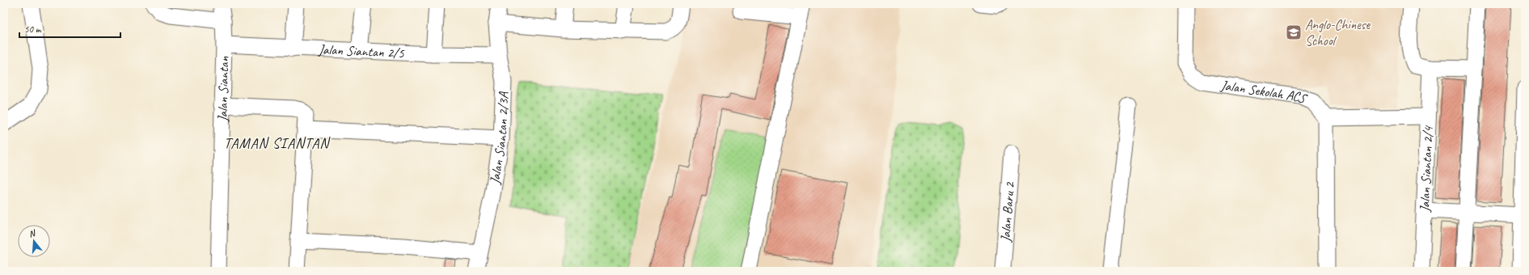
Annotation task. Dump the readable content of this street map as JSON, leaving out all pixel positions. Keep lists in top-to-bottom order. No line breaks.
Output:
{"streets":{"street":["Jalan Siantan 2/5","Jalan Siantan","Jalan Sekolah ACS","Jalan Siantan 2/3A","Jalan Siantan 2/4","Jalan Baru 2"]},"crossings":[["Jalan Siantan 2/5","Jalan Siantan"],["Jalan Siantan 2/5","Jalan Siantan 2/3A"]],"districts":["TAMAN SIANTAN"],"places":{"school or university":["Anglo-Chinese School"]},"scale_bar":"50 m","north":"top"}
